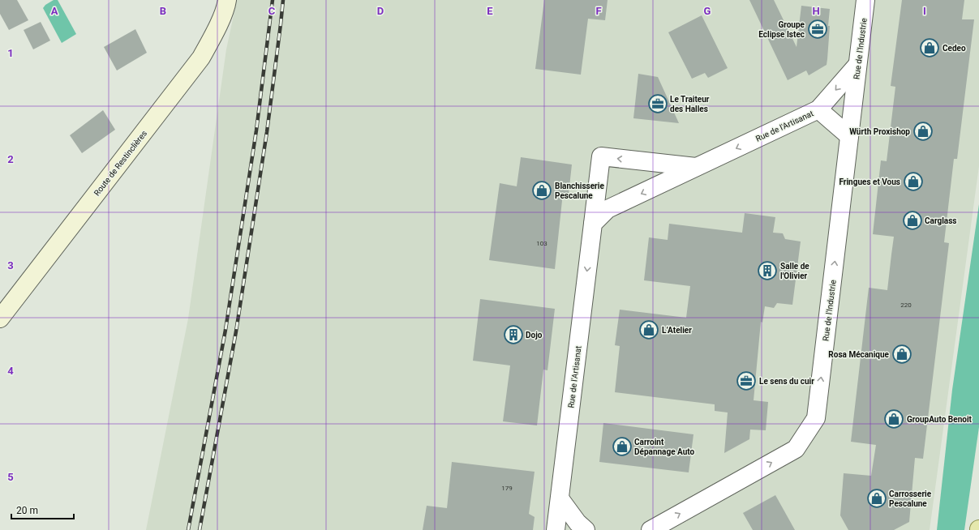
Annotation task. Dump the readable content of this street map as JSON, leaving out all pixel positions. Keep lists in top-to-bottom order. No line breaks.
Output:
{"streets":{"street":["Rue de l'Industrie","Rue de l'Artisanat","Route de Restinclières"]},"crossings":[["Rue de l'Industrie","Rue de l'Artisanat"]],"one_way":["Rue de l'Industrie","Rue de l'Artisanat"],"places":{"office":["Groupe Eclipse Istec","Le Traiteur des Halles","Le sens du cuir"],"shop":["Cedeo","Würth Proxishop","Fringues et Vous","Blanchisserie Pescalune","Carglass","L’Atelier","Rosa Mécanique","GroupAuto Benoit","Carroint Dépannage Auto","Carrosserie Pescalune"],"building":["Salle de l'Olivier","Dojo"]},"house_numbers":["103","220","179"],"scale_bar":"20 m","grid":{"columns":["A","B","C","D","E","F","G","H","I"],"rows":["1","2","3","4","5"]}}
